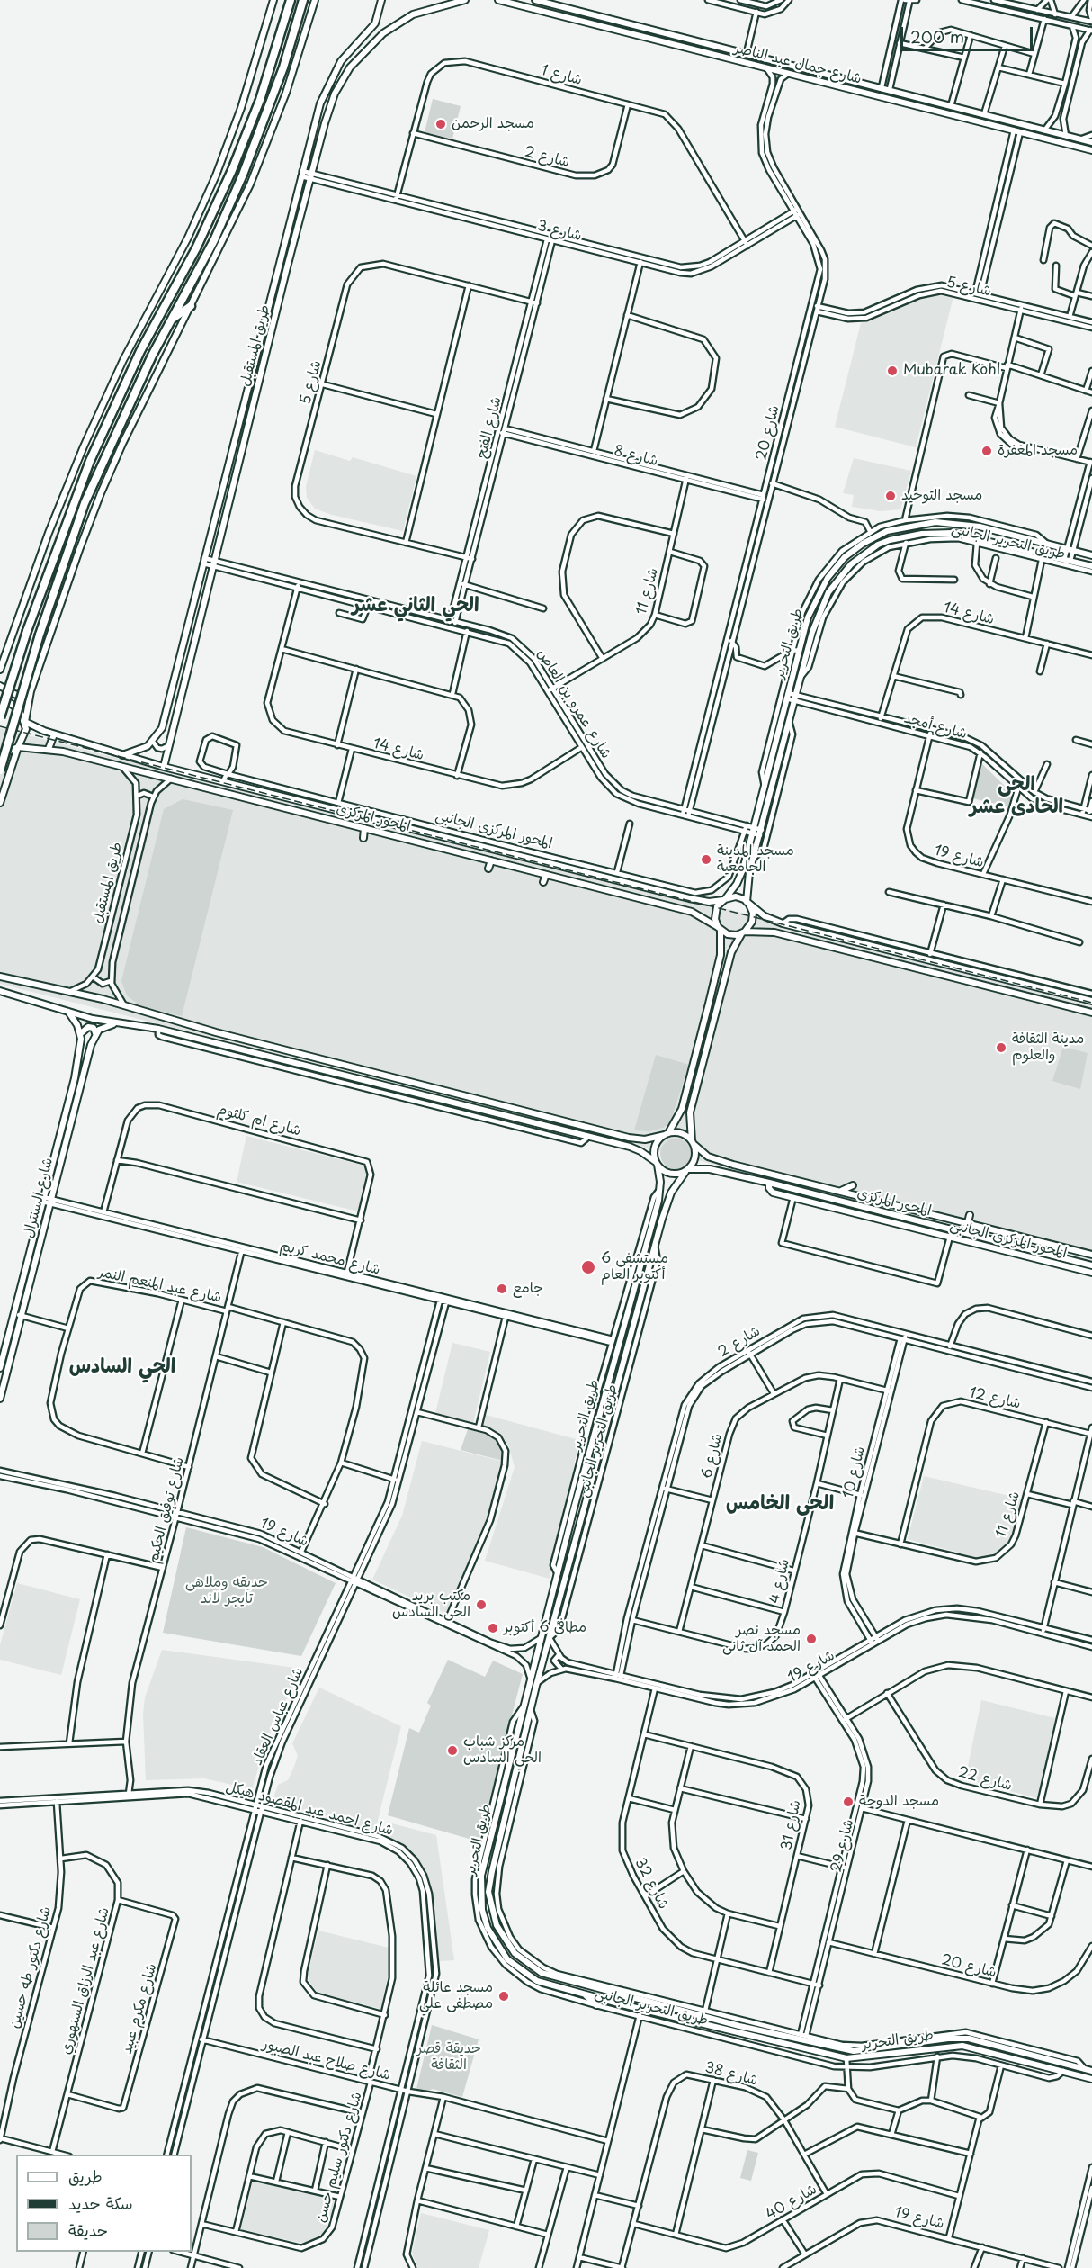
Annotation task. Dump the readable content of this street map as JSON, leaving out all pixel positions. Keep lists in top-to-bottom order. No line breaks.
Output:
{"streets":{"main road":["شارع جمال عبد الناصر","طريق المستقبل","طريق التحرير","المحور المركزى","المحور المركزى الجانبى","شارع السنترال"],"street":["شارع 1","شارع 2","شارع 3","شارع 5","شارع الفتح","شارع 20","شارع 8","طريق التحرير الجانبى","شارع 11","شارع 14","شارع عمرو بن العاص","شارع أمجد","شارع 19","شارع ام كلثوم","شارع محمد كريم","شارع عبد المنعم النمر","شارع 12","شارع 6","شارع 10","شارع توفيق الحكيم","شارع 4","شارع عباس العقاد","شارع 22","شارع احمد عبد المقصود هيكل","شارع 31","شارع 29","شارع 32","شارع دكتور طه حسين","شارع عبد الرزاق السنهوري","شارع مكرم عبيد","شارع صلاح عبد الصبور","شارع 38","شارع دكتور سليم حسن","شارع 40"]},"crossings":[["شارع جمال عبد الناصر","شارع 20"],["شارع 1","شارع 2"],["شارع 1","شارع 3"],["شارع 2","شارع 19"],["شارع 2","شارع 10"],["شارع 2","شارع 4"],["شارع 3","طريق المستقبل"],["شارع 3","شارع الفتح"],["شارع 3","شارع 20"],["شارع 5","شارع الفتح"],["شارع 5","شارع 20"],["طريق المستقبل","شارع عمرو بن العاص"],["طريق المستقبل","المحور المركزى"],["شارع الفتح","شارع 8"],["شارع الفتح","شارع عمرو بن العاص"],["شارع 20","شارع 8"],["شارع 20","شارع عمرو بن العاص"],["شارع 20","شارع 29"],["شارع 8","شارع 11"],["طريق التحرير الجانبى","طريق التحرير"],["طريق التحرير الجانبى","شارع محمد كريم"],["طريق التحرير الجانبى","شارع 29"],["شارع 11","شارع عمرو بن العاص"],["شارع 11","شارع 12"],["شارع 11","شارع 10"],["شارع 14","شارع عمرو بن العاص"],["شارع 14","شارع أمجد"],["طريق التحرير","شارع عمرو بن العاص"],["طريق التحرير","شارع أمجد"],["طريق التحرير","المحور المركزى"],["شارع عمرو بن العاص","المحور المركزى الجانبى"],["شارع أمجد","شارع 19"],["المحور المركزى","المحور المركزى الجانبى"],["شارع 19","شارع عبد المنعم النمر"],["شارع 19","شارع 10"],["شارع 19","شارع توفيق الحكيم"],["شارع 19","شارع عباس العقاد"],["شارع 19","شارع 29"],["شارع 19","شارع 32"],["شارع ام كلثوم","شارع محمد كريم"],["شارع السنترال","شارع محمد كريم"],["شارع محمد كريم","شارع توفيق الحكيم"],["شارع محمد كريم","شارع عباس العقاد"],["شارع عبد المنعم النمر","شارع توفيق الحكيم"],["شارع 6","شارع 10"],["شارع 6","شارع 4"],["شارع توفيق الحكيم","شارع احمد عبد المقصود هيكل"],["شارع عباس العقاد","شارع احمد عبد المقصود هيكل"],["شارع عباس العقاد","شارع صلاح عبد الصبور"],["شارع احمد عبد المقصود هيكل","شارع دكتور طه حسين"],["شارع احمد عبد المقصود هيكل","شارع صلاح عبد الصبور"],["شارع 31","شارع 32"],["شارع 29","شارع 32"],["شارع دكتور طه حسين","شارع عبد الرزاق السنهوري"],["شارع عبد الرزاق السنهوري","شارع مكرم عبيد"],["شارع صلاح عبد الصبور","شارع دكتور سليم حسن"],["شارع 38","شارع 40"]],"districts":["الحي الثاني عشر","الحى الحادى عشر","الحي السادس","الحى الخامس"],"parks":["حديقه وملاهى تايجر لاند","حديقة قصر الثقافة"],"places":["مسجد الرحمن","Mubarak Kohl","مسجد المغفرة","مسجد التوحيد","مسجد المدينة الجامعية","مدينة الثقافة والعلوم","مستشفى 6 أكتوبر العام","جامع","مكتب بريد الحى السادس","مطافئ 6 أكتوبر","مسجد نصر الحمد آل ثانى","مركز شباب الحي السادس","مسجد الدوحة","مسجد عائلة مصطفى علي"],"legend":["طريق","سكة حديد","حديقة"],"scale_bar":"200 m"}
